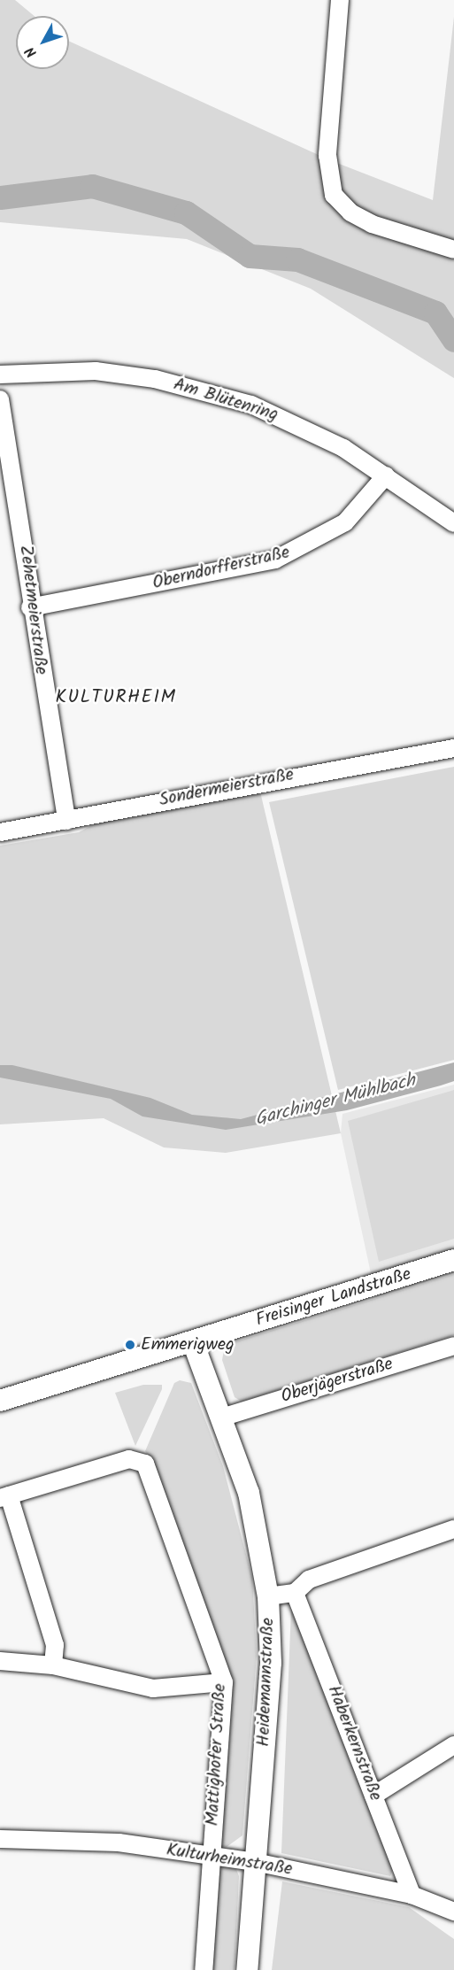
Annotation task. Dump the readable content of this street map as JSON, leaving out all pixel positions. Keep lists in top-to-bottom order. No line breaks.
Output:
{"streets":{"main road":["Freisinger Landstraße","Heidemannstraße"],"street":["Am Blütenring","Oberndorfferstraße","Zehetmeierstraße","Sondermeierstraße","Oberjägerstraße","Haberkernstraße","Mattighofer Straße","Kulturheimstraße"]},"crossings":[["Am Blütenring","Oberndorfferstraße"],["Oberndorfferstraße","Zehetmeierstraße"],["Zehetmeierstraße","Sondermeierstraße"],["Freisinger Landstraße","Heidemannstraße"],["Oberjägerstraße","Heidemannstraße"],["Heidemannstraße","Kulturheimstraße"],["Haberkernstraße","Kulturheimstraße"],["Mattighofer Straße","Kulturheimstraße"]],"districts":["KULTURHEIM"],"water":["Garchinger Mühlbach"],"places":["Emmerigweg"],"north":"bottom left"}
